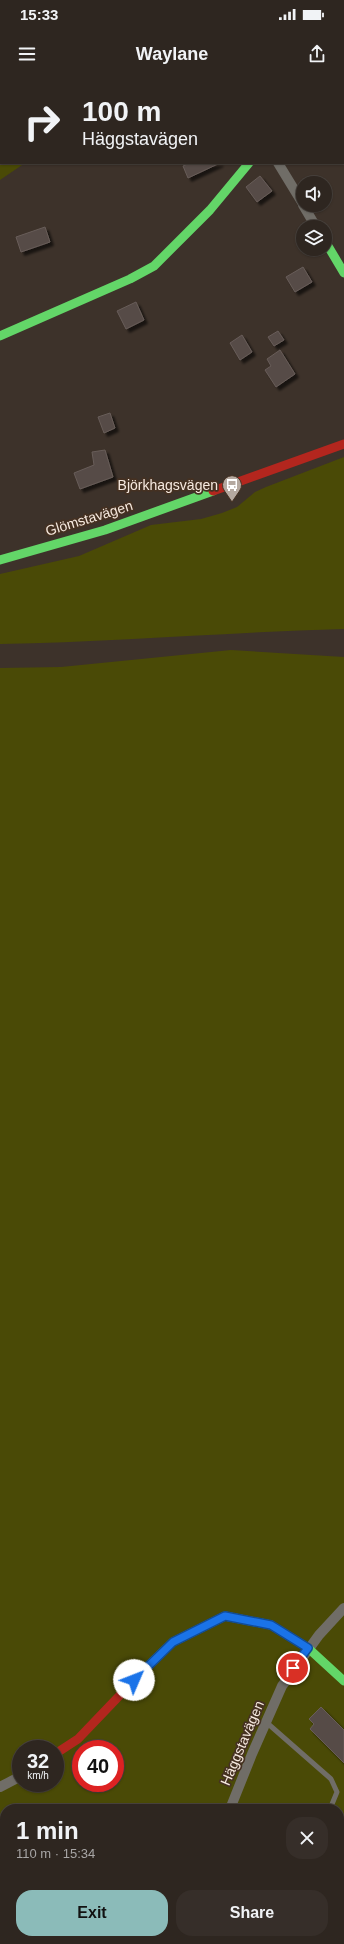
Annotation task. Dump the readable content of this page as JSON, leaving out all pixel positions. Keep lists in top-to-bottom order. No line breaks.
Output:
{"streets":{"street":["Glömstavägen","Häggstavägen"]},"places":{"bus stop":["Björkhagsvägen"]},"page":{"status":"15:33","header":"Waylane","turn":["100 m","Häggstavägen"],"speed":"32 km/h","limit":"40","heading":["1 min","110 m · 15:34"],"buttons":["Exit","Share"]}}
